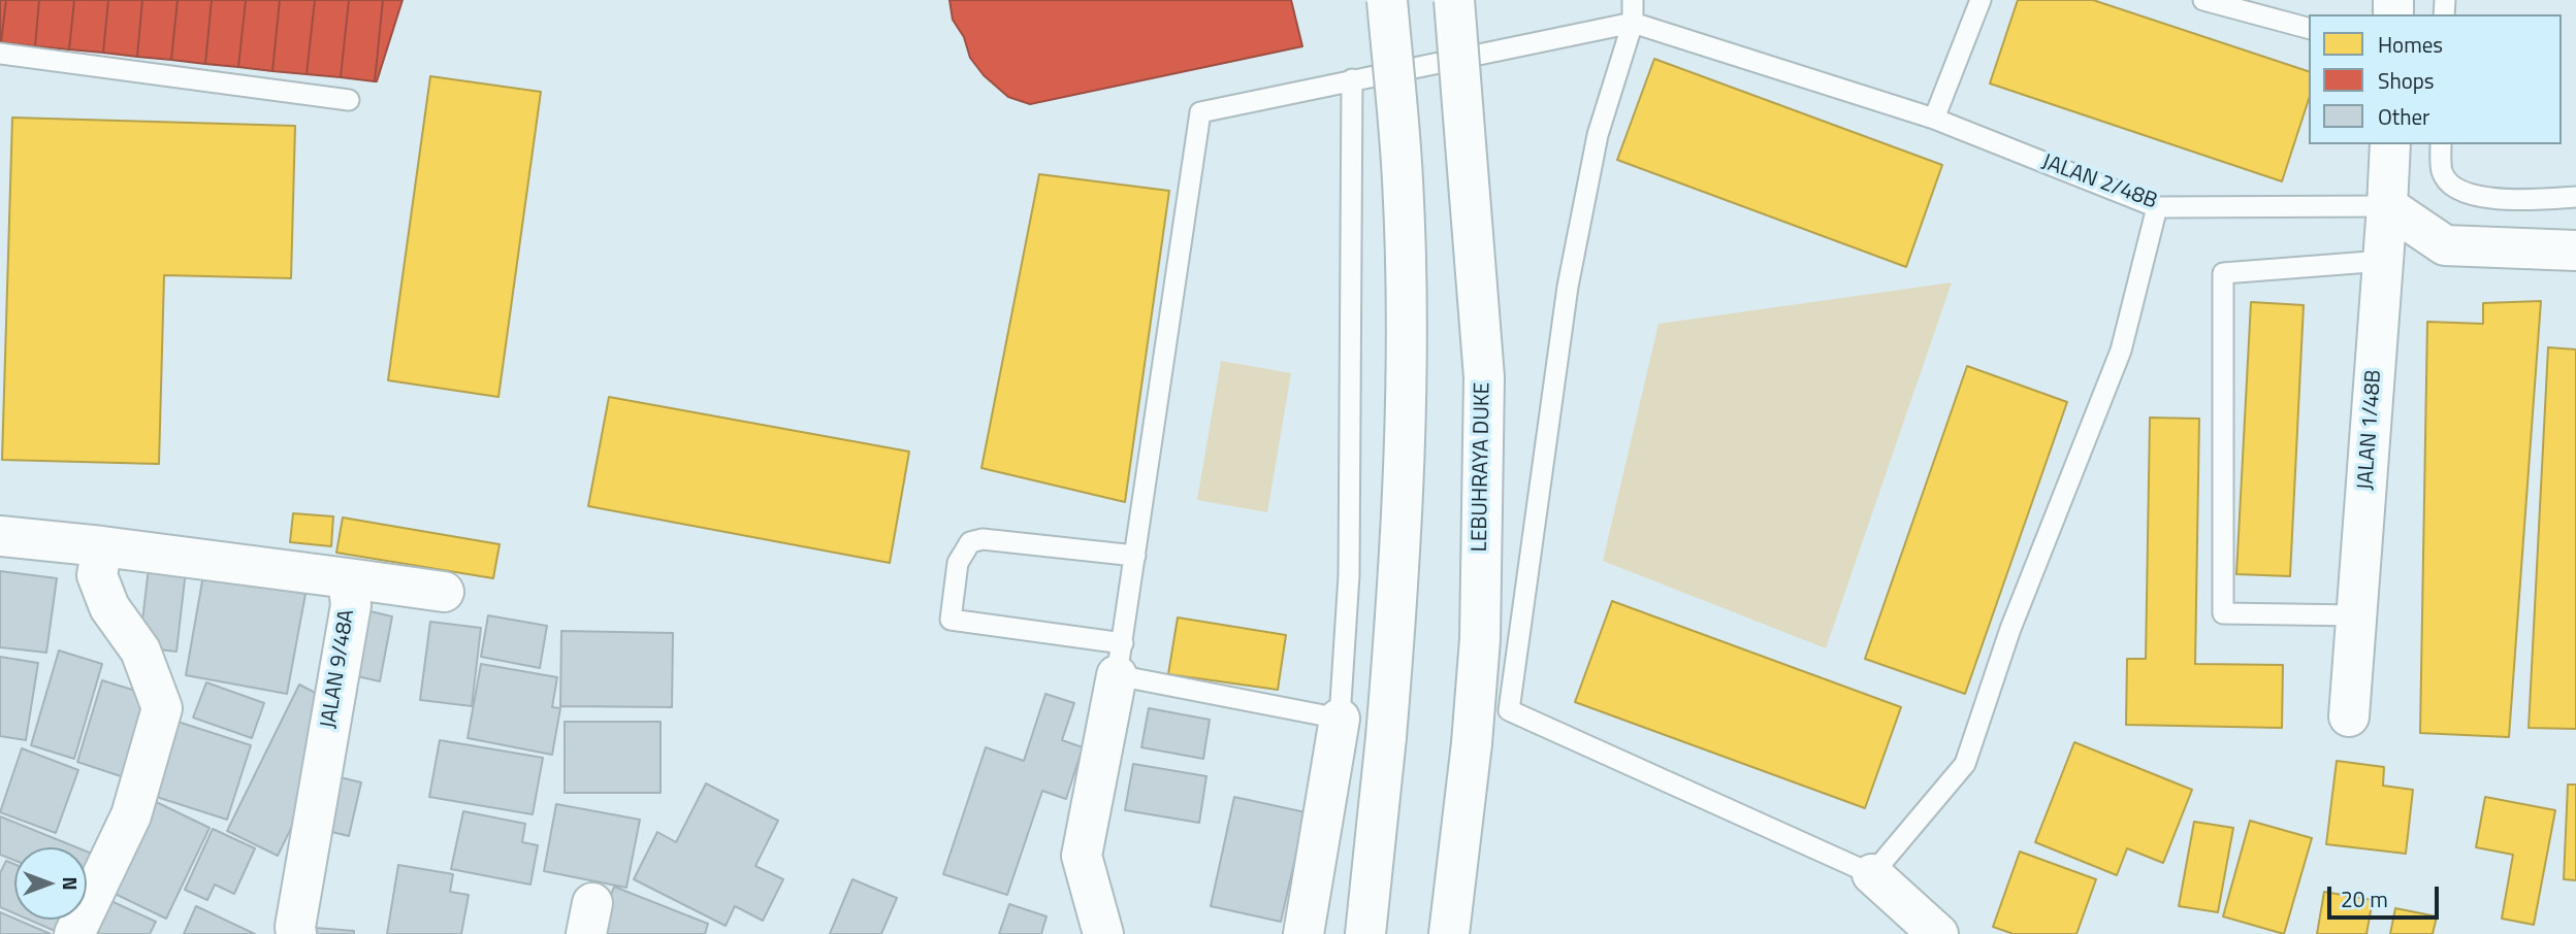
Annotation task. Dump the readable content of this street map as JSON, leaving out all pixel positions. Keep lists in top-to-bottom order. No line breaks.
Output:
{"streets":{"main road":["JALAN 1/48B","LEBUHRAYA DUKE","JALAN 9/48A"],"lane":["JALAN 2/48B"]},"crossings":[["JALAN 2/48B","JALAN 1/48B"]],"legend":["Homes","Shops","Other"],"scale_bar":"20 m","north":"right"}
